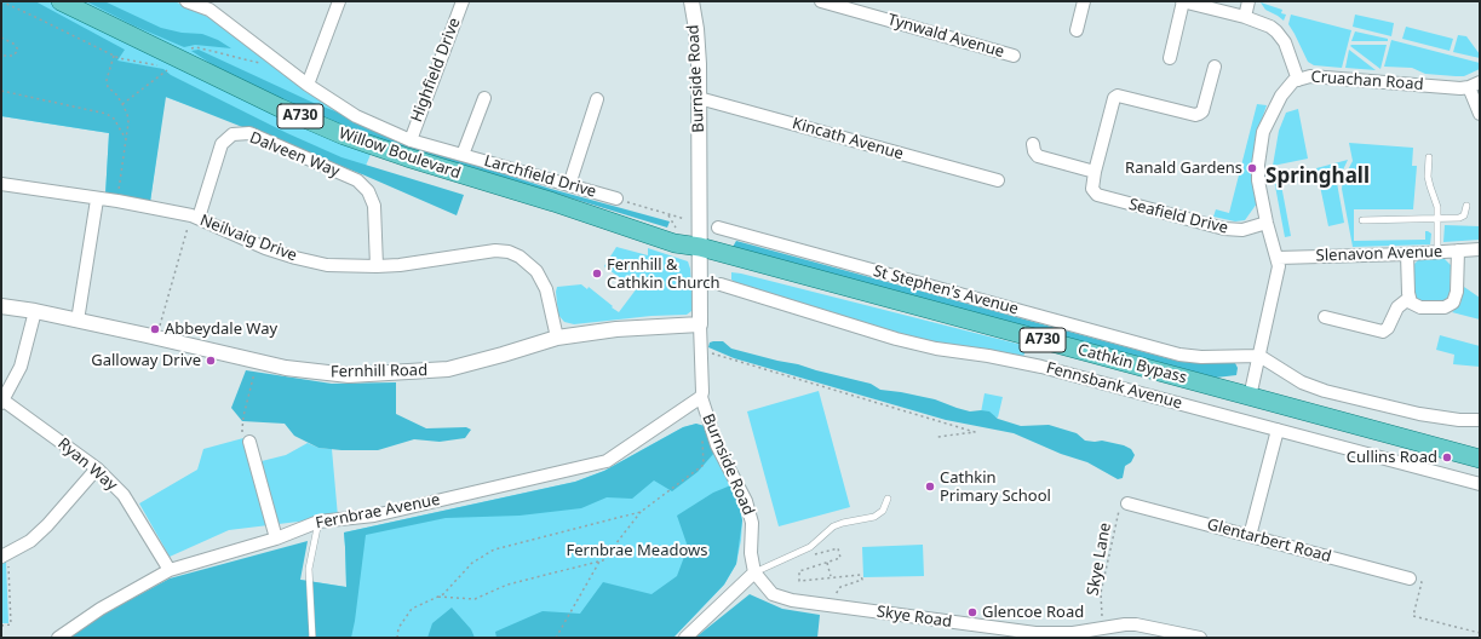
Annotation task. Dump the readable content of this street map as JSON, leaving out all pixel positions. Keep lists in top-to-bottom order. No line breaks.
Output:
{"streets":{"main road":["A730","Willow Boulevard","Cathkin Bypass"],"street":["Tynwald Avenue","Highfield Drive","Burnside Road","Cruachan Road","Kincath Avenue","Dalveen Way","Larchfield Drive","Seafield Drive","Neilvaig Drive","Slenavon Avenue","St Stephen's Avenue","Fernhill Road","Fennsbank Avenue","Ryan Way","Fernbrae Avenue","Glentarbert Road","Skye Road"],"path":["Skye Lane"]},"crossings":[["Highfield Drive","Larchfield Drive"],["Burnside Road","Kincath Avenue"],["Burnside Road","Willow Boulevard"],["Burnside Road","Cathkin Bypass"],["Burnside Road","Fernhill Road"],["Burnside Road","Fernbrae Avenue"],["Burnside Road","Skye Road"],["Cruachan Road","Seafield Drive"],["Cruachan Road","Slenavon Avenue"],["Cruachan Road","St Stephen's Avenue"],["Cruachan Road","Cathkin Bypass"],["Willow Boulevard","Cathkin Bypass"],["Dalveen Way","Neilvaig Drive"],["Neilvaig Drive","Fernhill Road"],["Ryan Way","Fernbrae Avenue"],["Glentarbert Road","Skye Lane"],["Skye Lane","Skye Road"]],"districts":["Springhall"],"parks":["Fernbrae Meadows"],"places":["Ranald Gardens","Fernhill & Cathkin Church","Abbeydale Way","Galloway Drive","Cullins Road","Cathkin Primary School","Glencoe Road"]}
